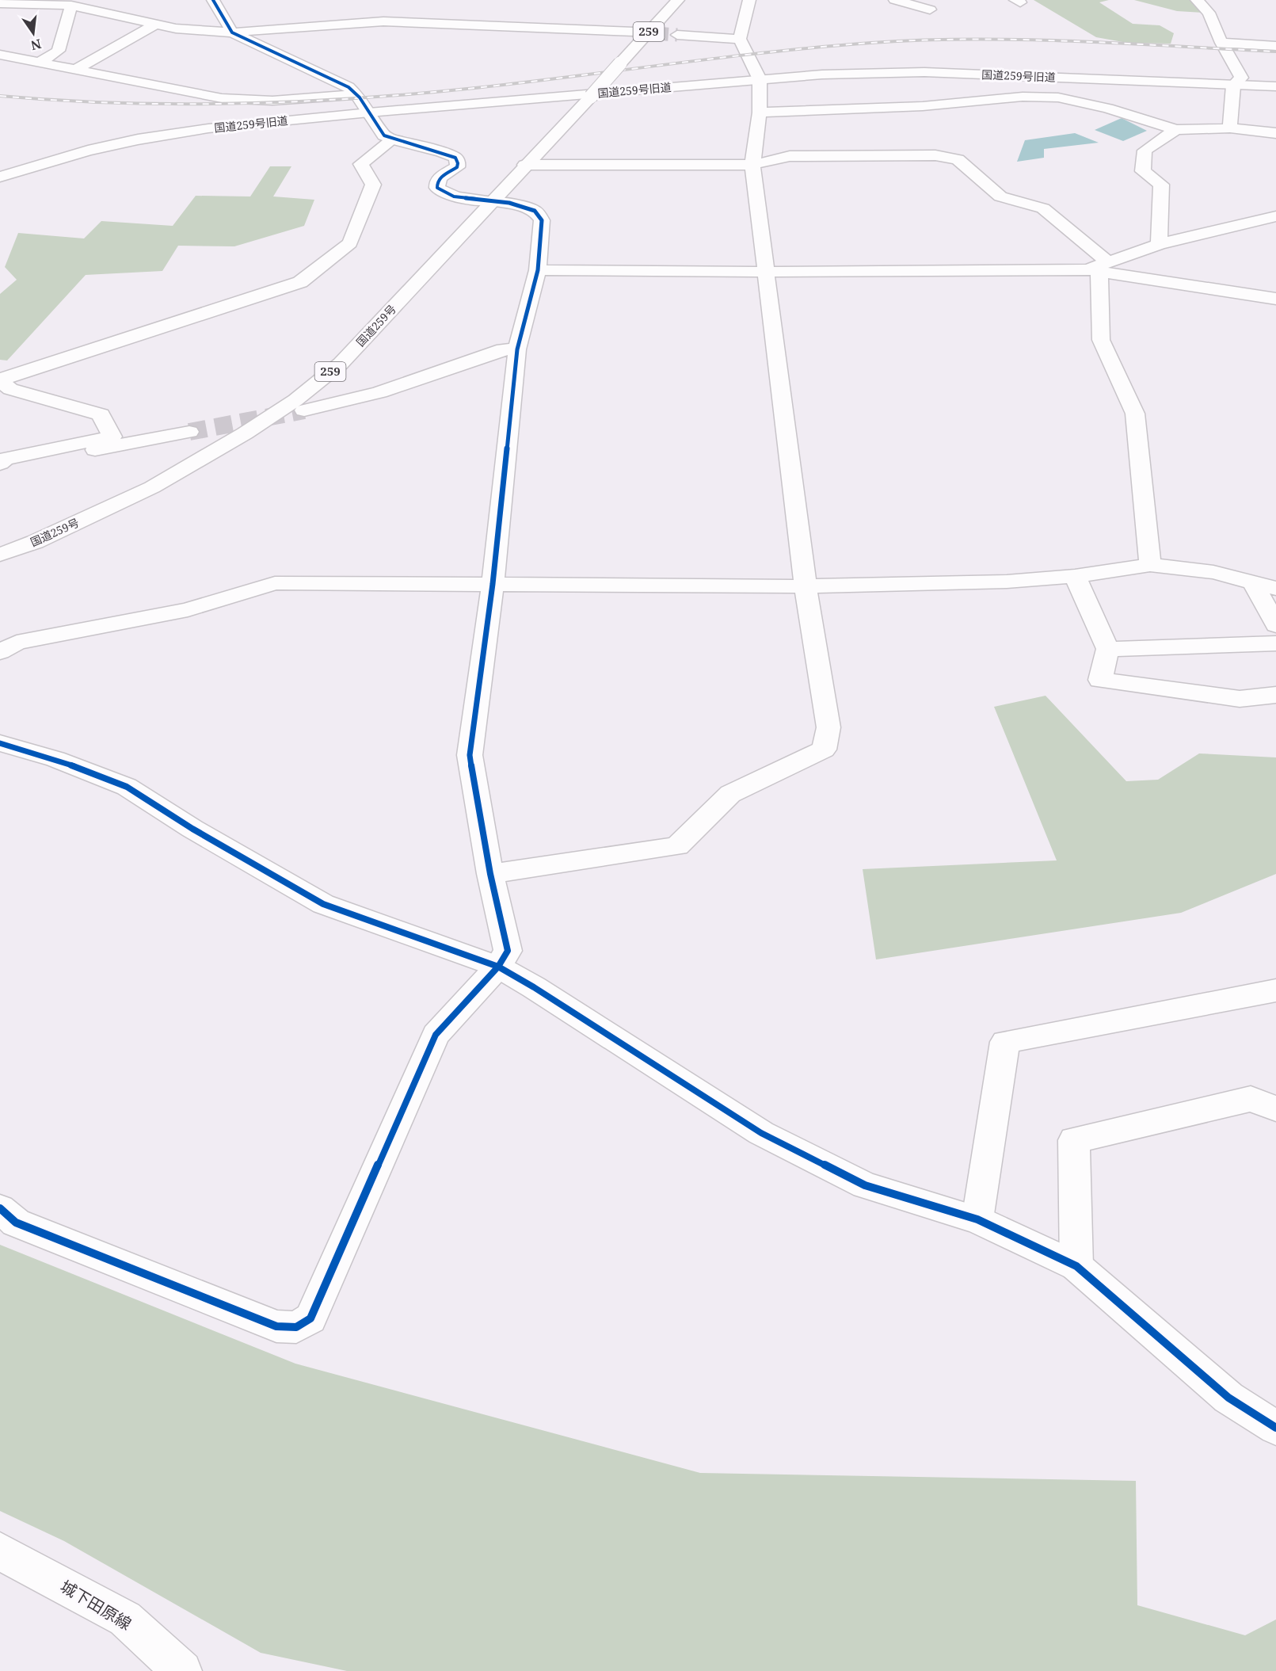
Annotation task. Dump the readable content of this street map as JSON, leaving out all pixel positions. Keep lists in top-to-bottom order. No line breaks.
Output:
{"streets":{"main road":["259","国道259号旧道","国道259号","城下田原線"]},"north":"bottom"}
